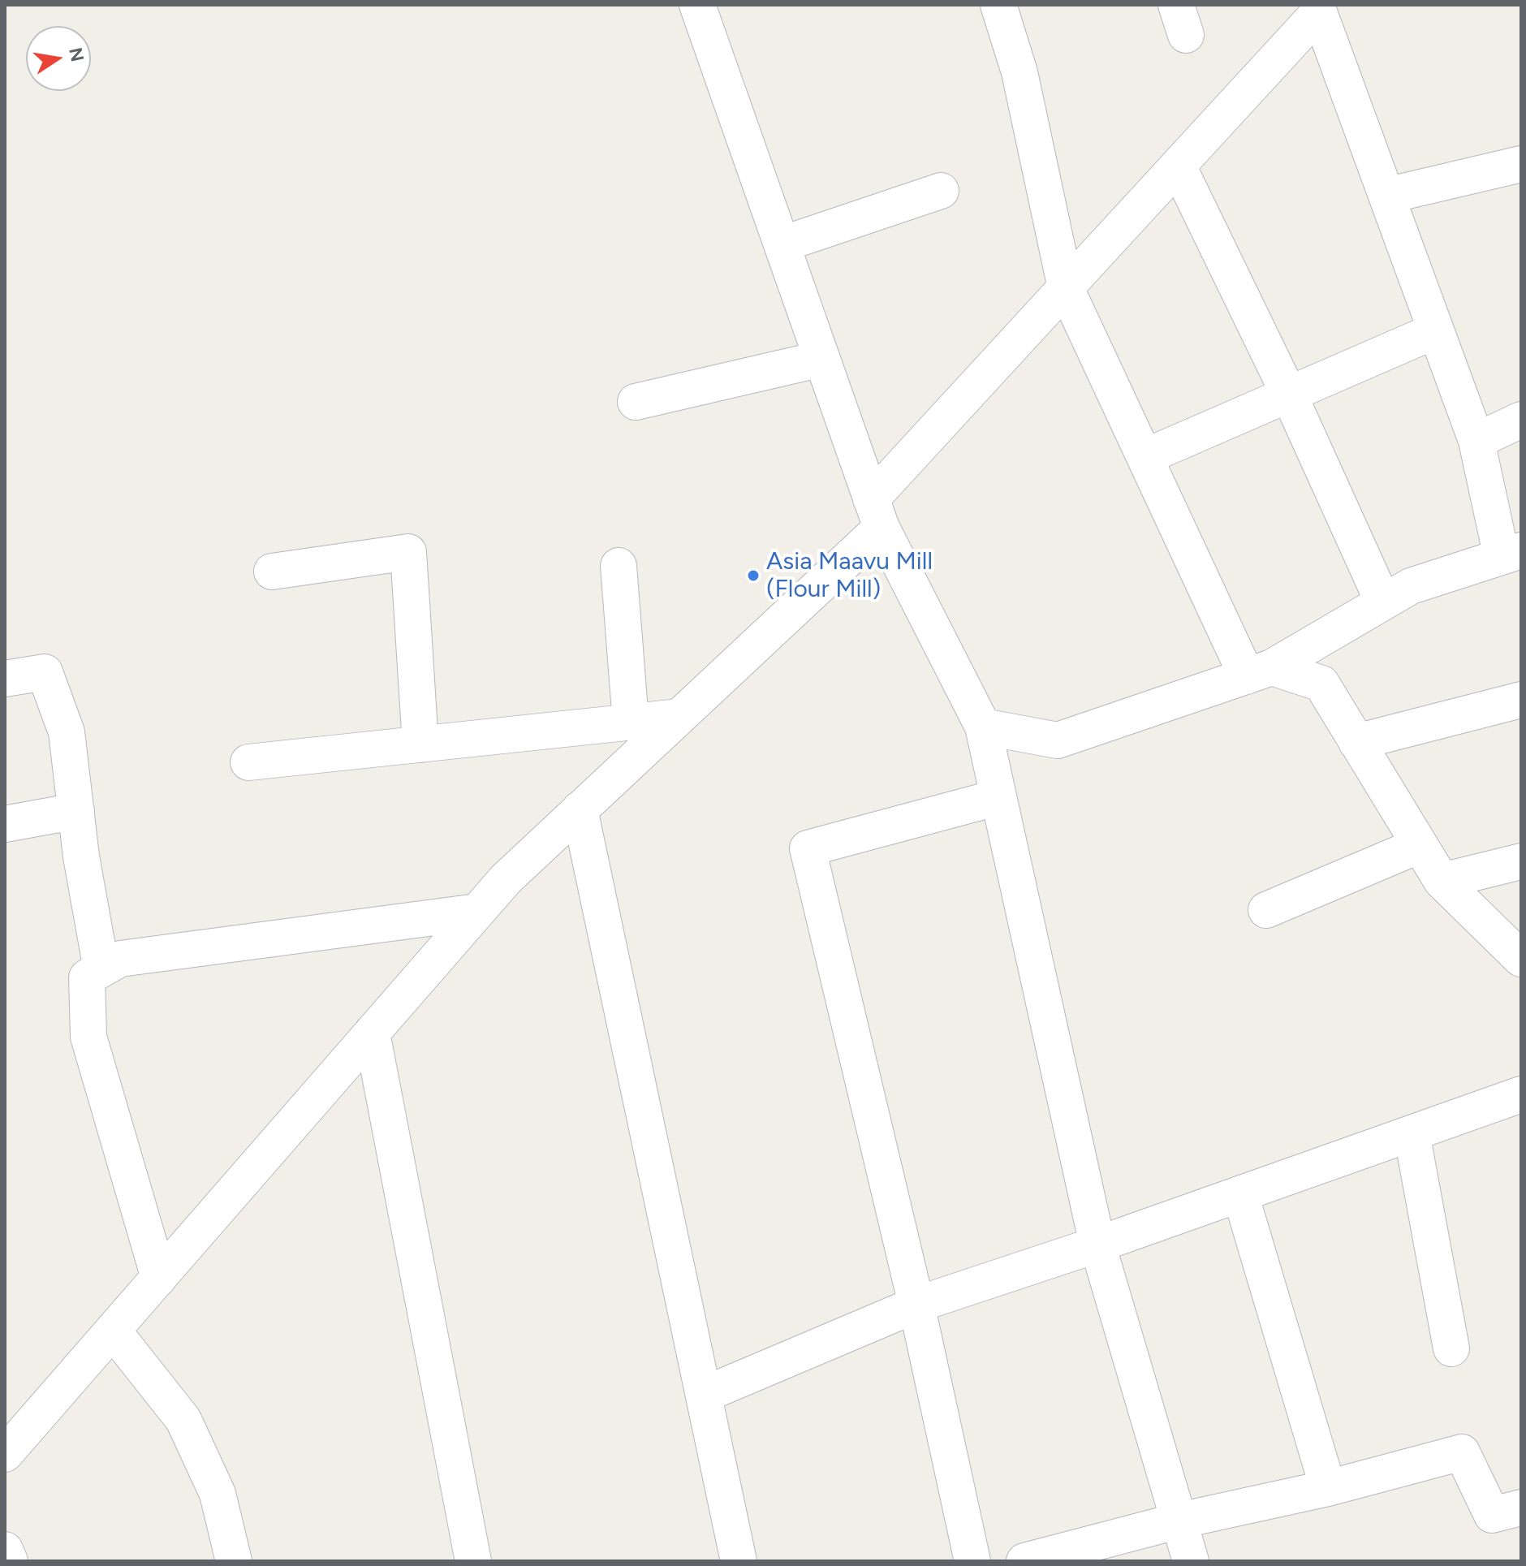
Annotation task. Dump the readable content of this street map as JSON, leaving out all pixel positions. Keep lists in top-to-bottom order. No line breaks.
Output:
{"places":["Asia Maavu Mill (Flour Mill)"],"north":"right"}
